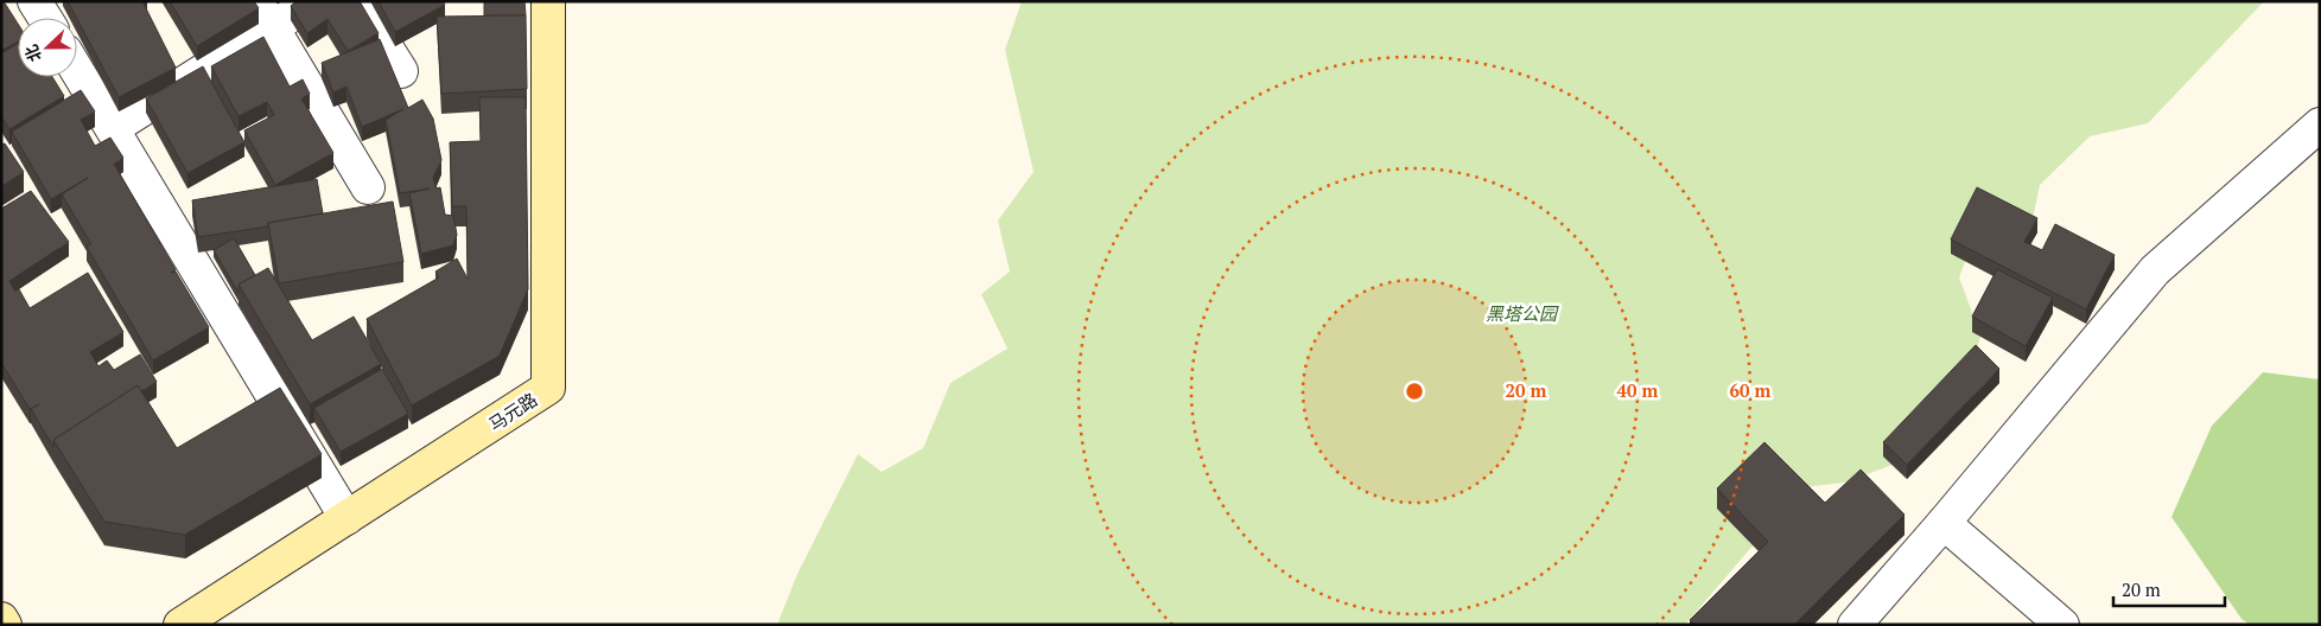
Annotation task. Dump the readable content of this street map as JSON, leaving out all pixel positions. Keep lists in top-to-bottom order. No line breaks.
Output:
{"streets":{"street":["马元路"]},"parks":["黑塔公园"],"scale_bar":"20 m","north":"left","rings":["20 m","40 m","60 m"]}
